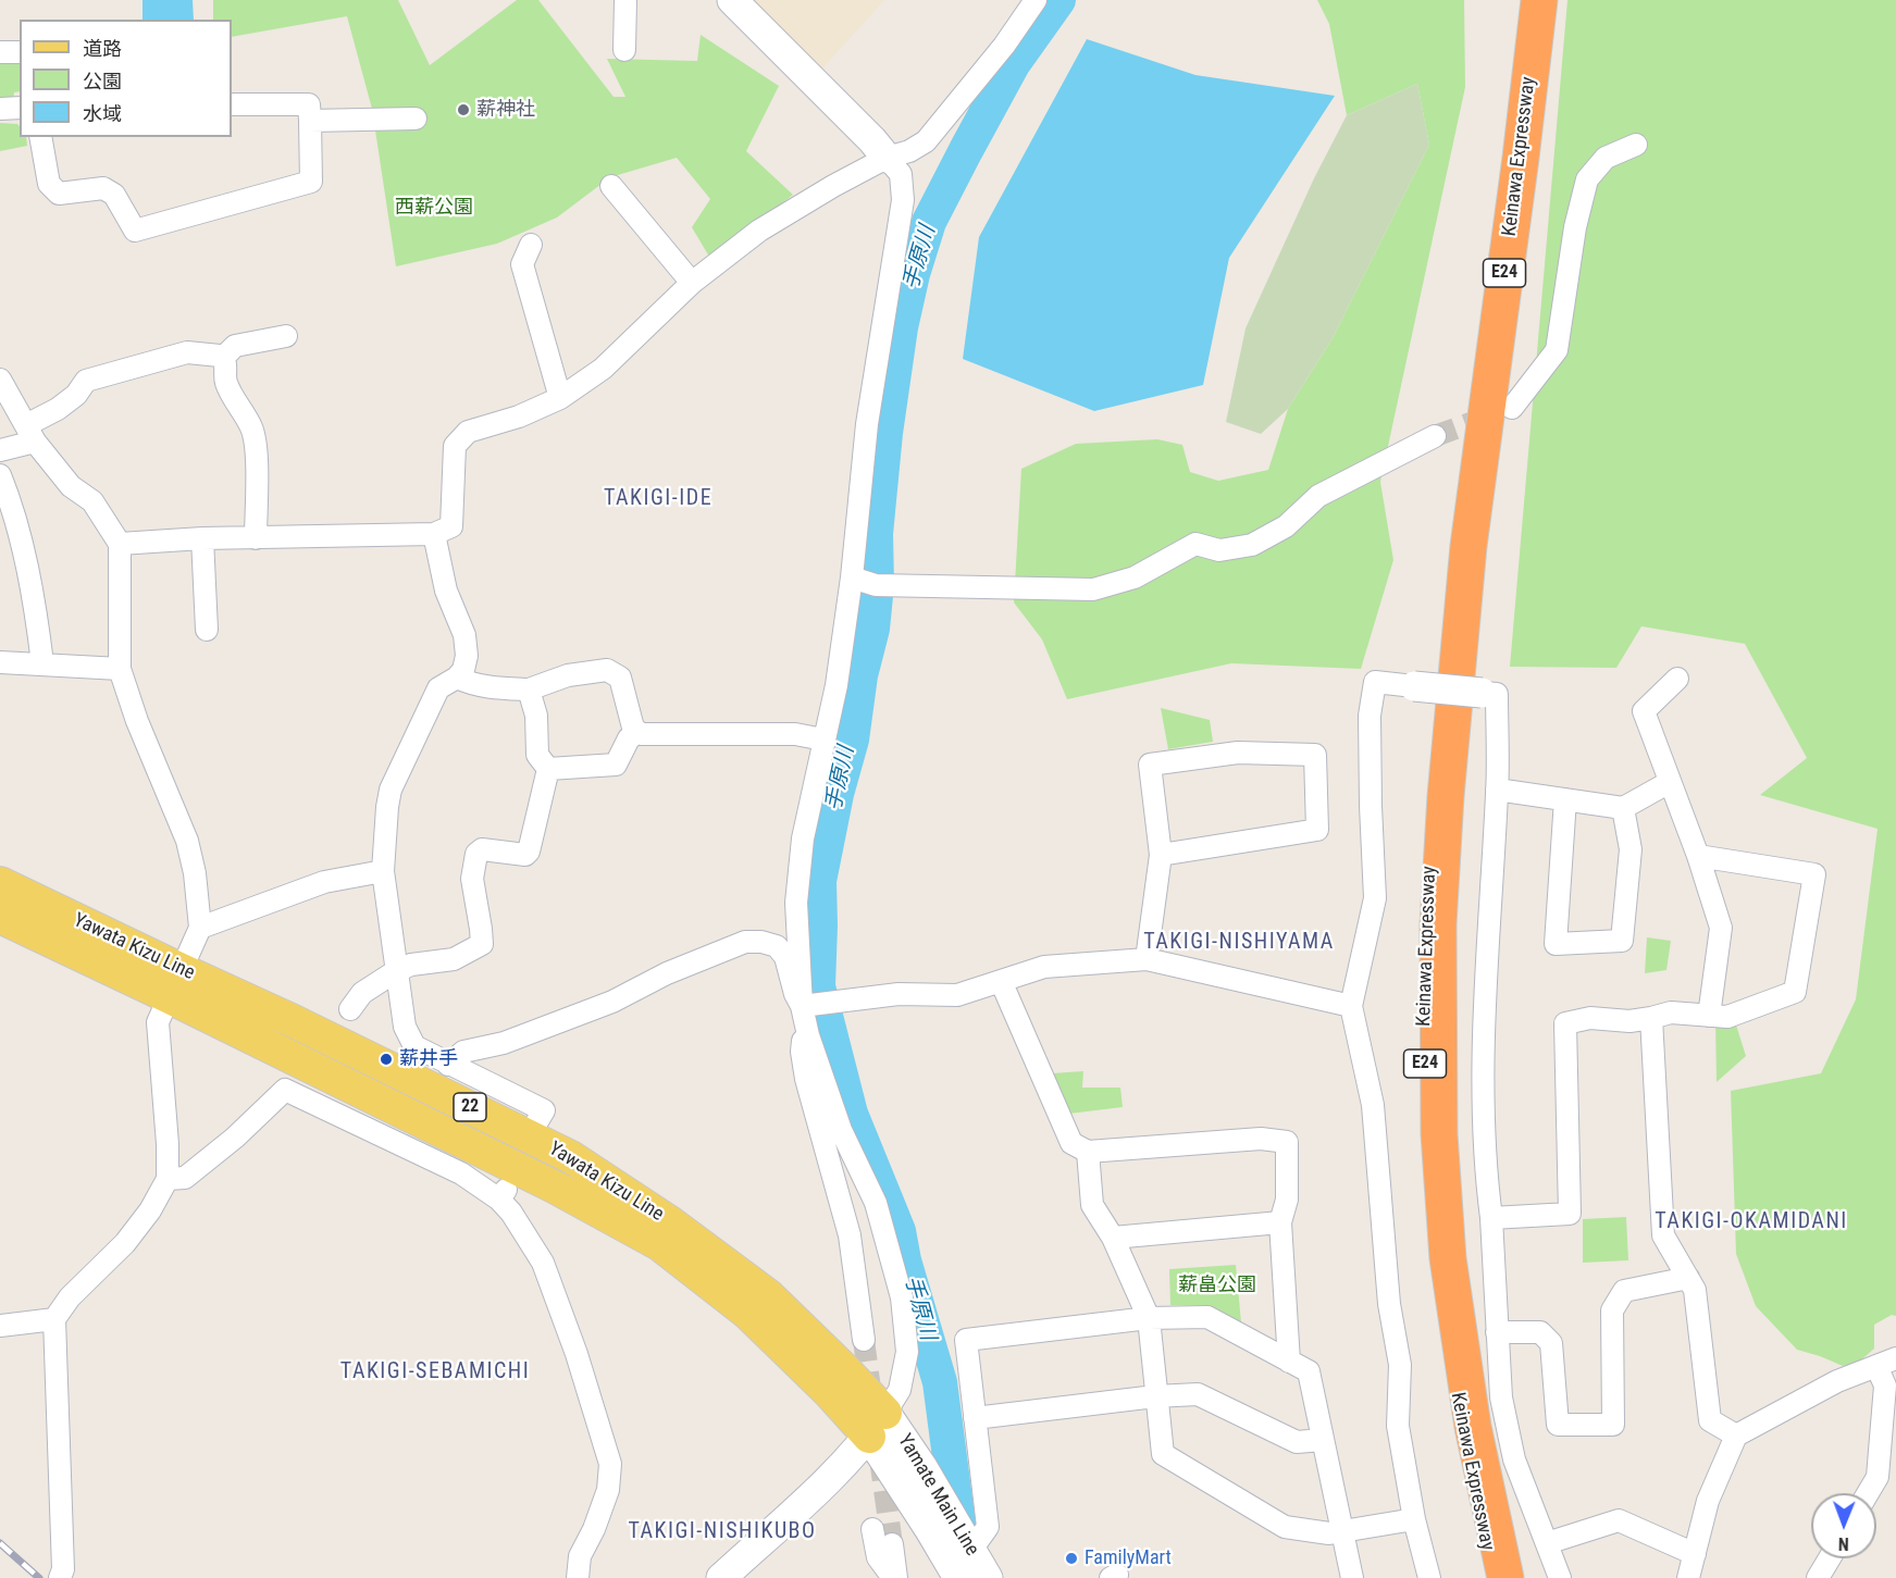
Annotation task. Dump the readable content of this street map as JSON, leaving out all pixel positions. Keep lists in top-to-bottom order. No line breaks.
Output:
{"streets":{"highway":["Keinawa Expressway","E24"],"main road":["Yawata Kizu Line","22"],"street":["Yamate Main Line"]},"crossings":[["Yawata Kizu Line","Yamate Main Line"]],"districts":["TAKIGI-IDE","TAKIGI-NISHIYAMA","TAKIGI-OKAMIDANI","TAKIGI-SEBAMICHI","TAKIGI-NISHIKUBO"],"water":["手原川"],"parks":["西薪公園","薪畠公園"],"places":["薪神社","薪井手","FamilyMart"],"legend":["道路","公園","水域"],"north":"bottom"}
